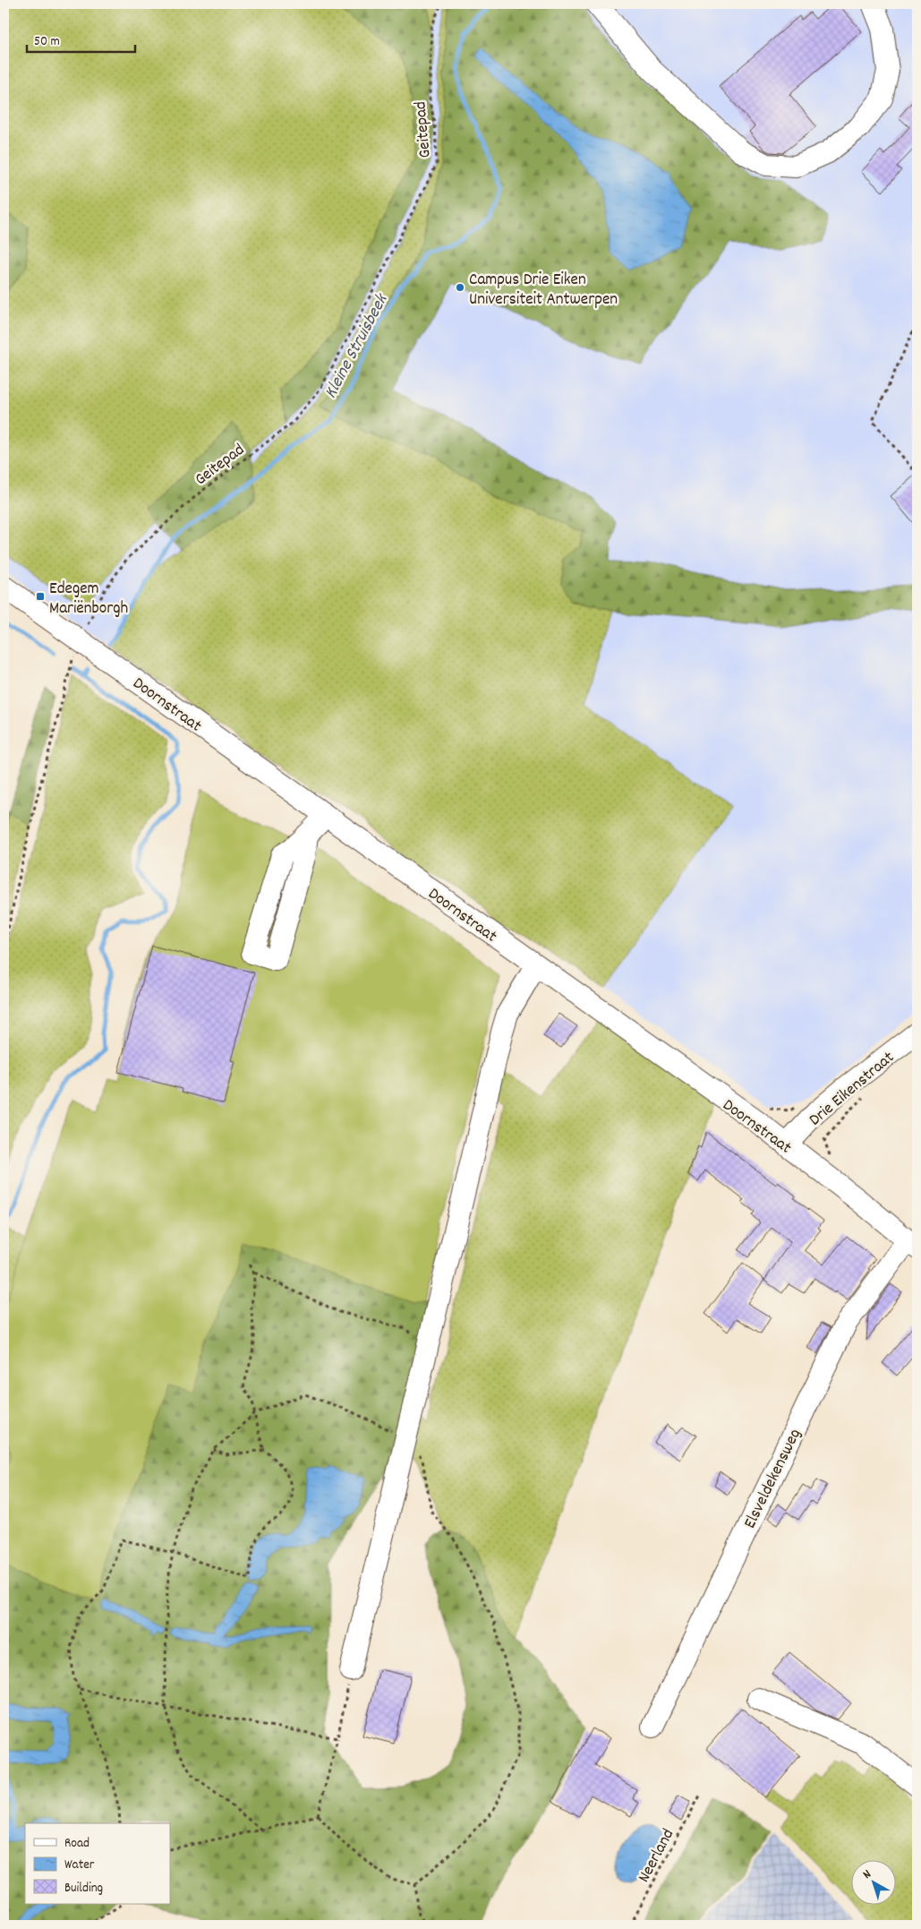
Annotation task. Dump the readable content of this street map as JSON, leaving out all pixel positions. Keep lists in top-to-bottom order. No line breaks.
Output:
{"streets":{"street":["Doornstraat","Drie Eikenstraat","Elsveldekensweg"],"path":["Geitepad","Neerland"]},"crossings":[["Geitepad","Doornstraat"],["Doornstraat","Drie Eikenstraat"],["Doornstraat","Elsveldekensweg"]],"water":["Kleine Struisbeek"],"places":{"other":["Campus Drie Eiken Universiteit Antwerpen"],"transit":["Edegem Mariënborgh"]},"legend":["Road","Water","Building"],"scale_bar":"50 m","north":"top left"}
